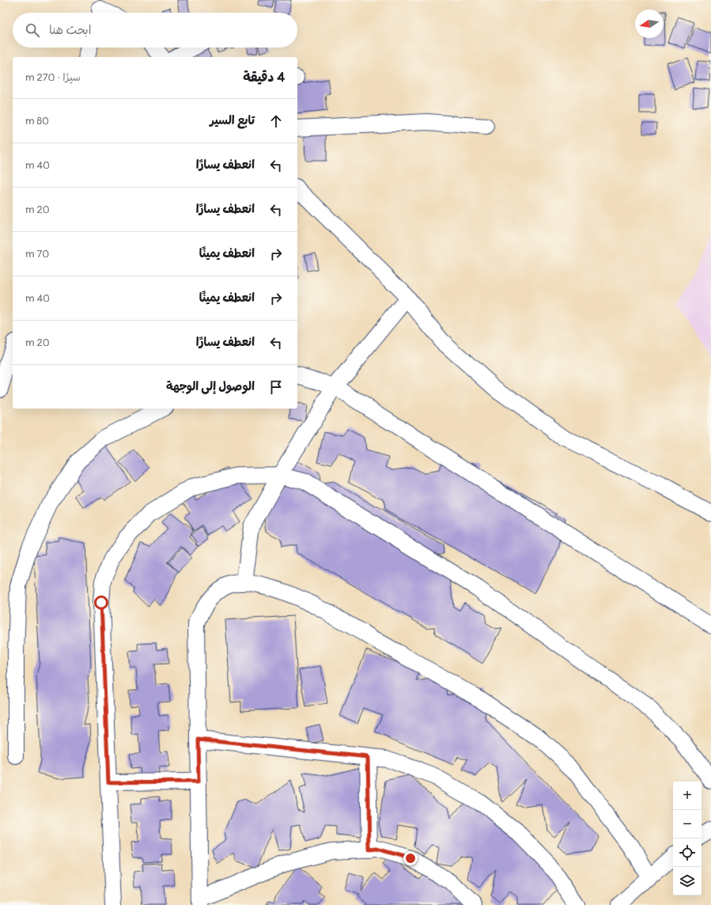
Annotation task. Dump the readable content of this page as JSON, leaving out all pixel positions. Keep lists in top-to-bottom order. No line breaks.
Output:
{"north":"left","page":{"search":"ابحث هنا","heading":["4 دقيقة","سيرًا · 270 m"],"list":[["تابع السير","80 m"],["انعطف يسارًا","40 m"],["انعطف يسارًا","20 m"],["انعطف يمينًا","70 m"],["انعطف يمينًا","40 m"],["انعطف يسارًا","20 m"],"الوصول إلى الوجهة"],"map_buttons":["+","−"]}}
